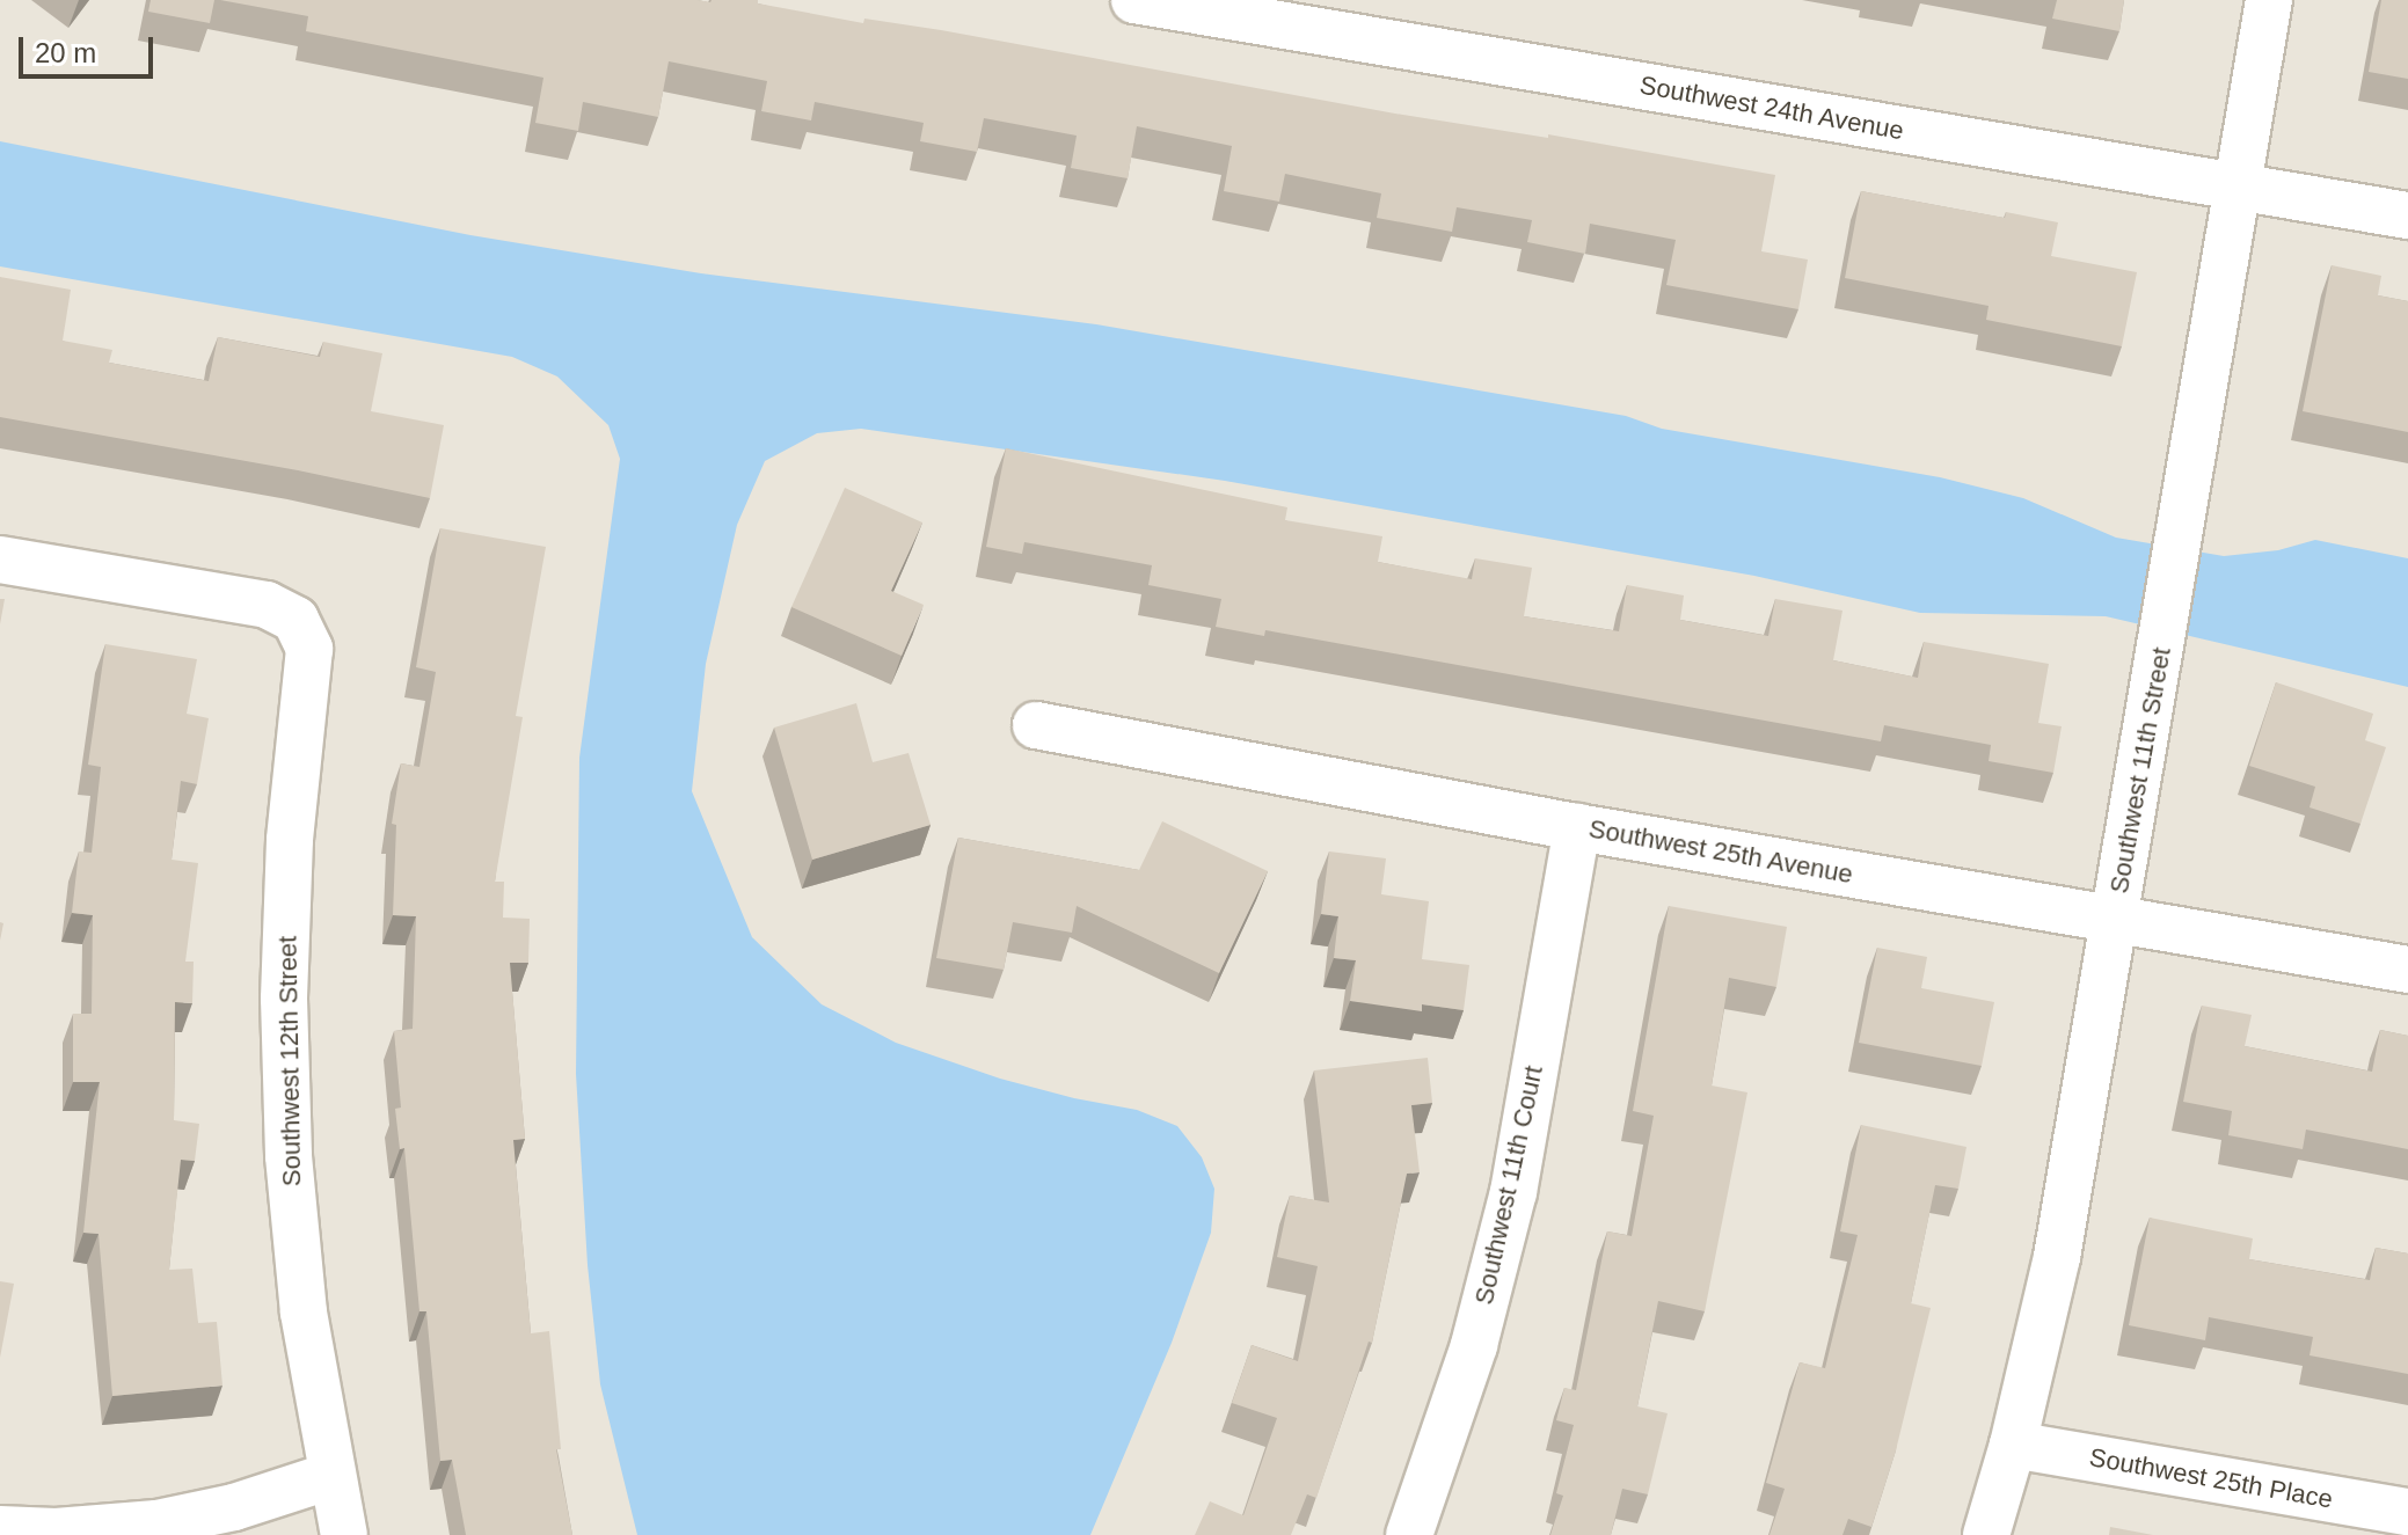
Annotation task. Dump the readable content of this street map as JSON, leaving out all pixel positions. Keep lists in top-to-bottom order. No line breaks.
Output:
{"streets":{"street":["Southwest 24th Avenue","Southwest 11th Street","Southwest 25th Avenue","Southwest 12th Street","Southwest 11th Court","Southwest 25th Place"]},"crossings":[["Southwest 24th Avenue","Southwest 11th Street"],["Southwest 11th Street","Southwest 25th Avenue"],["Southwest 11th Street","Southwest 25th Place"],["Southwest 25th Avenue","Southwest 11th Court"]],"scale_bar":"20 m"}
